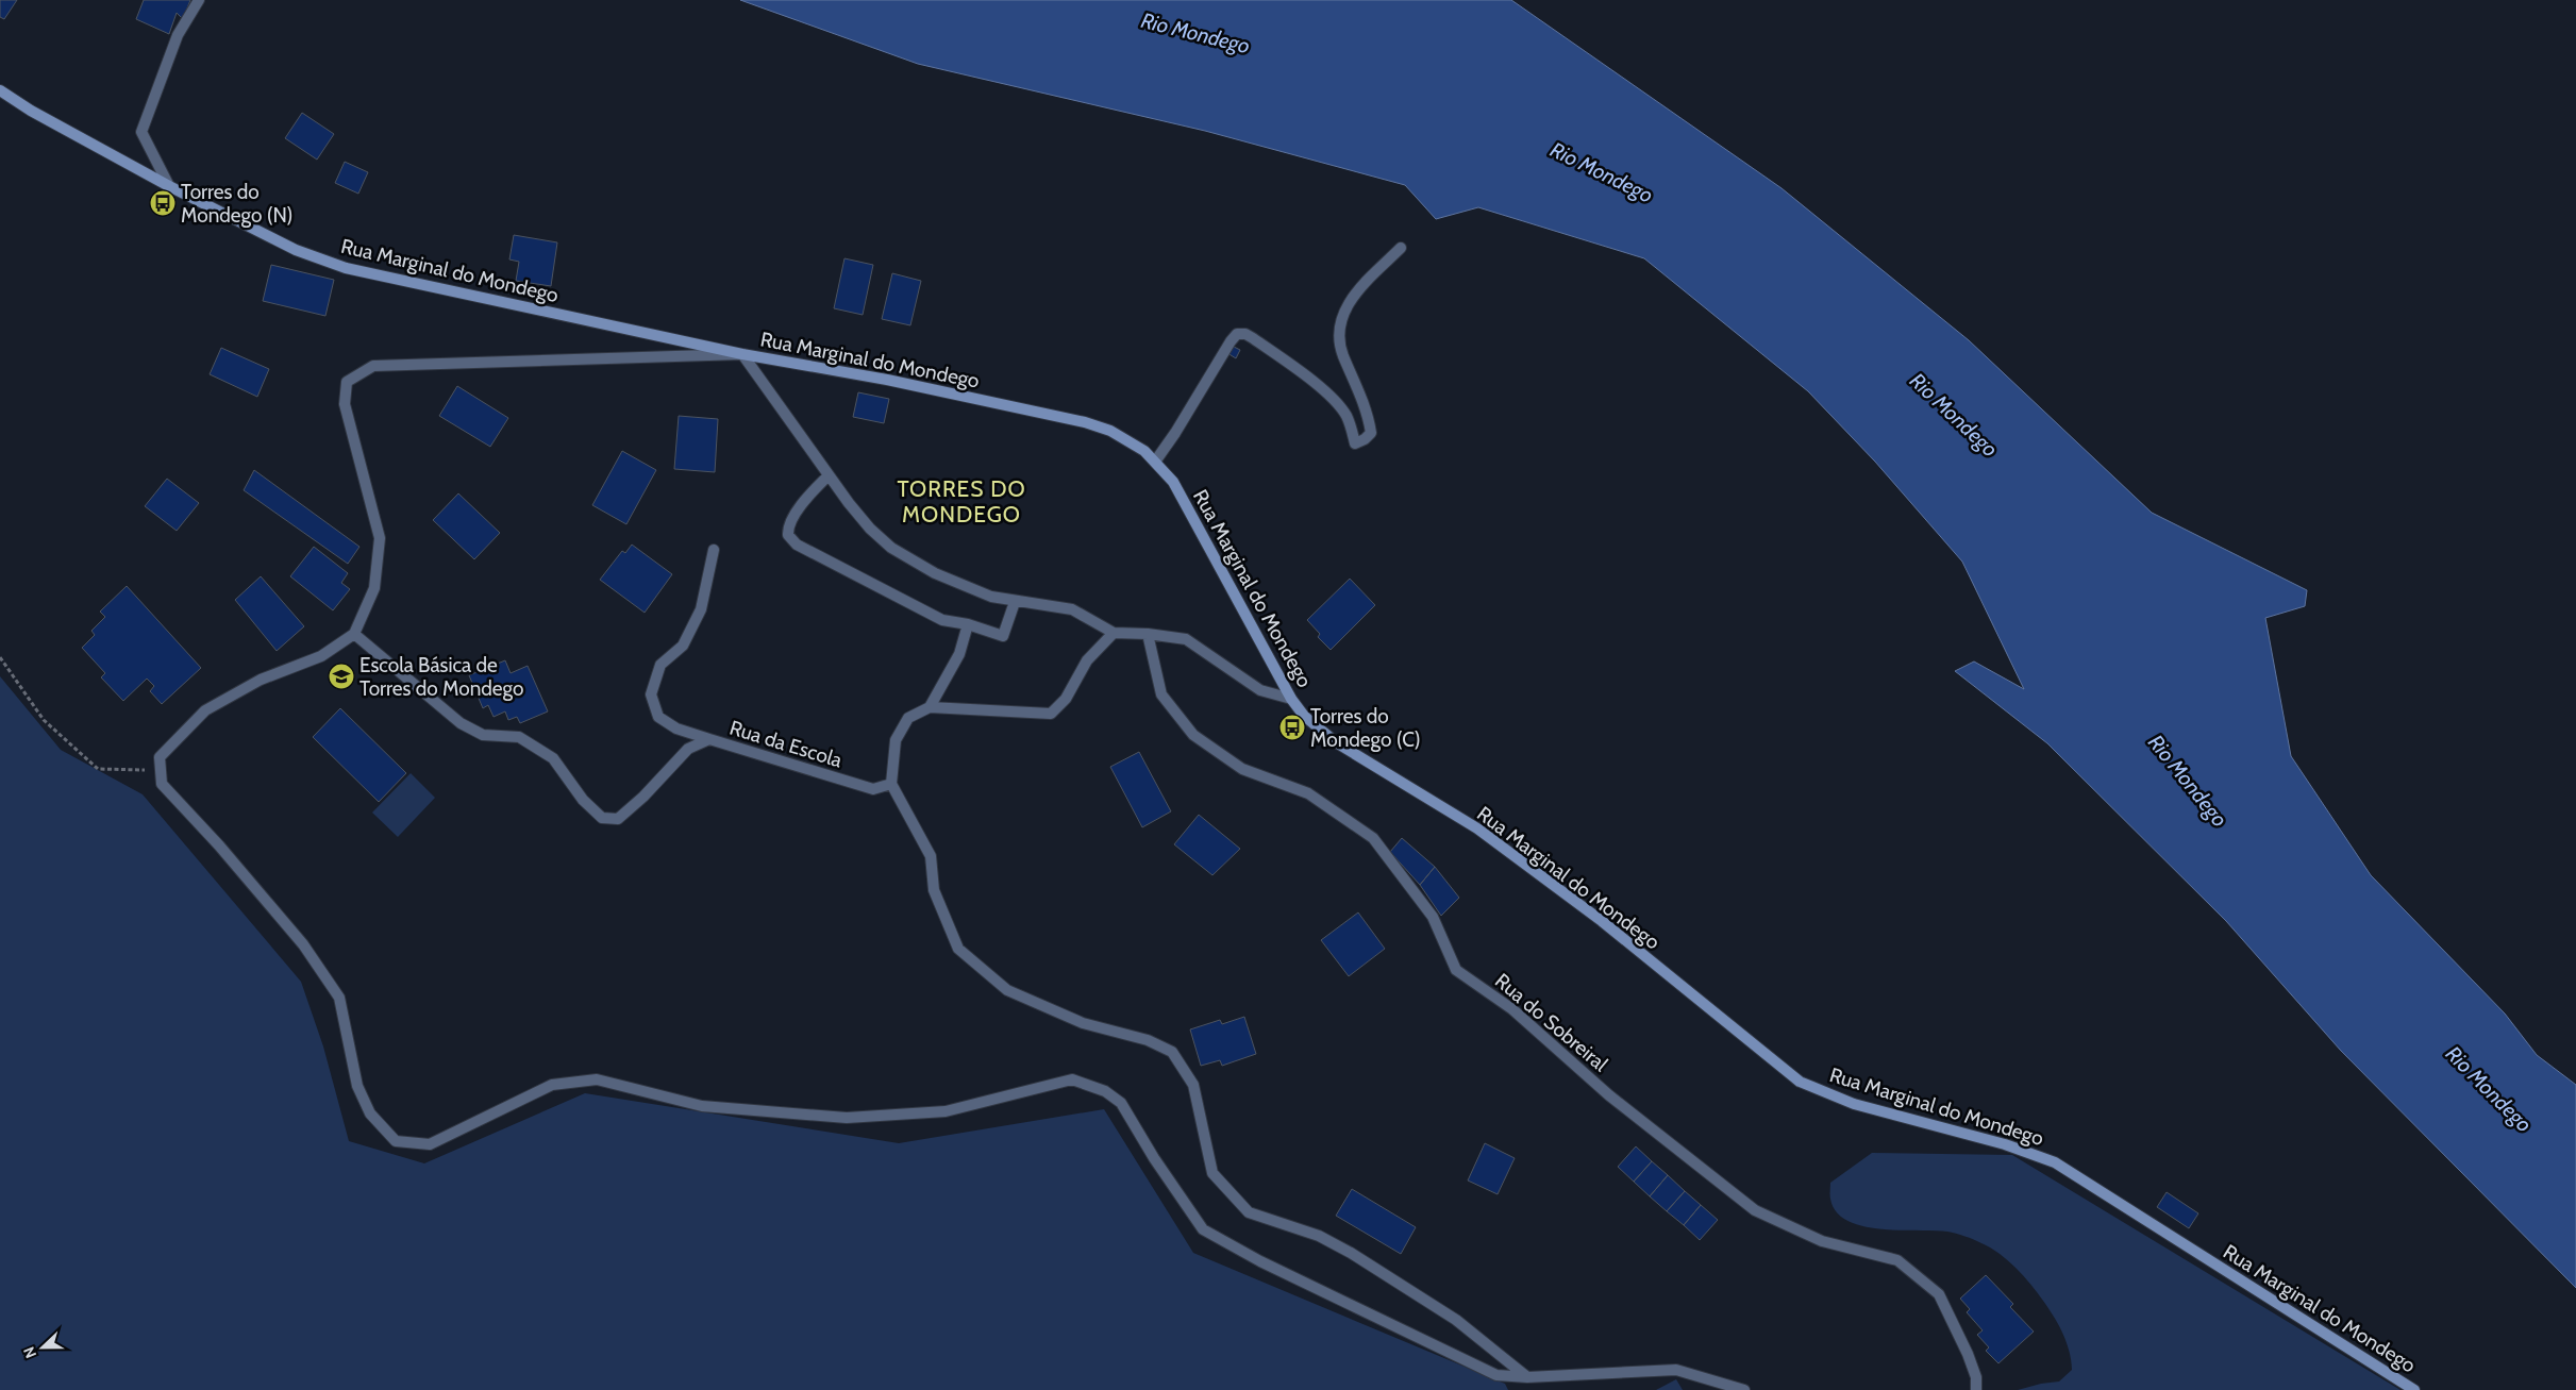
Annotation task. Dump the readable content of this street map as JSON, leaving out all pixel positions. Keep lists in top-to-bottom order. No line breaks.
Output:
{"streets":{"main road":["Rua Marginal do Mondego"],"street":["Rua da Escola","Rua do Sobreiral"]},"districts":["TORRES DO MONDEGO"],"water":["Rio Mondego"],"places":{"bus stop":["Torres do Mondego (N)","Torres do Mondego (C)"],"school or university":["Escola Básica de Torres do Mondego"]},"north":"left"}
